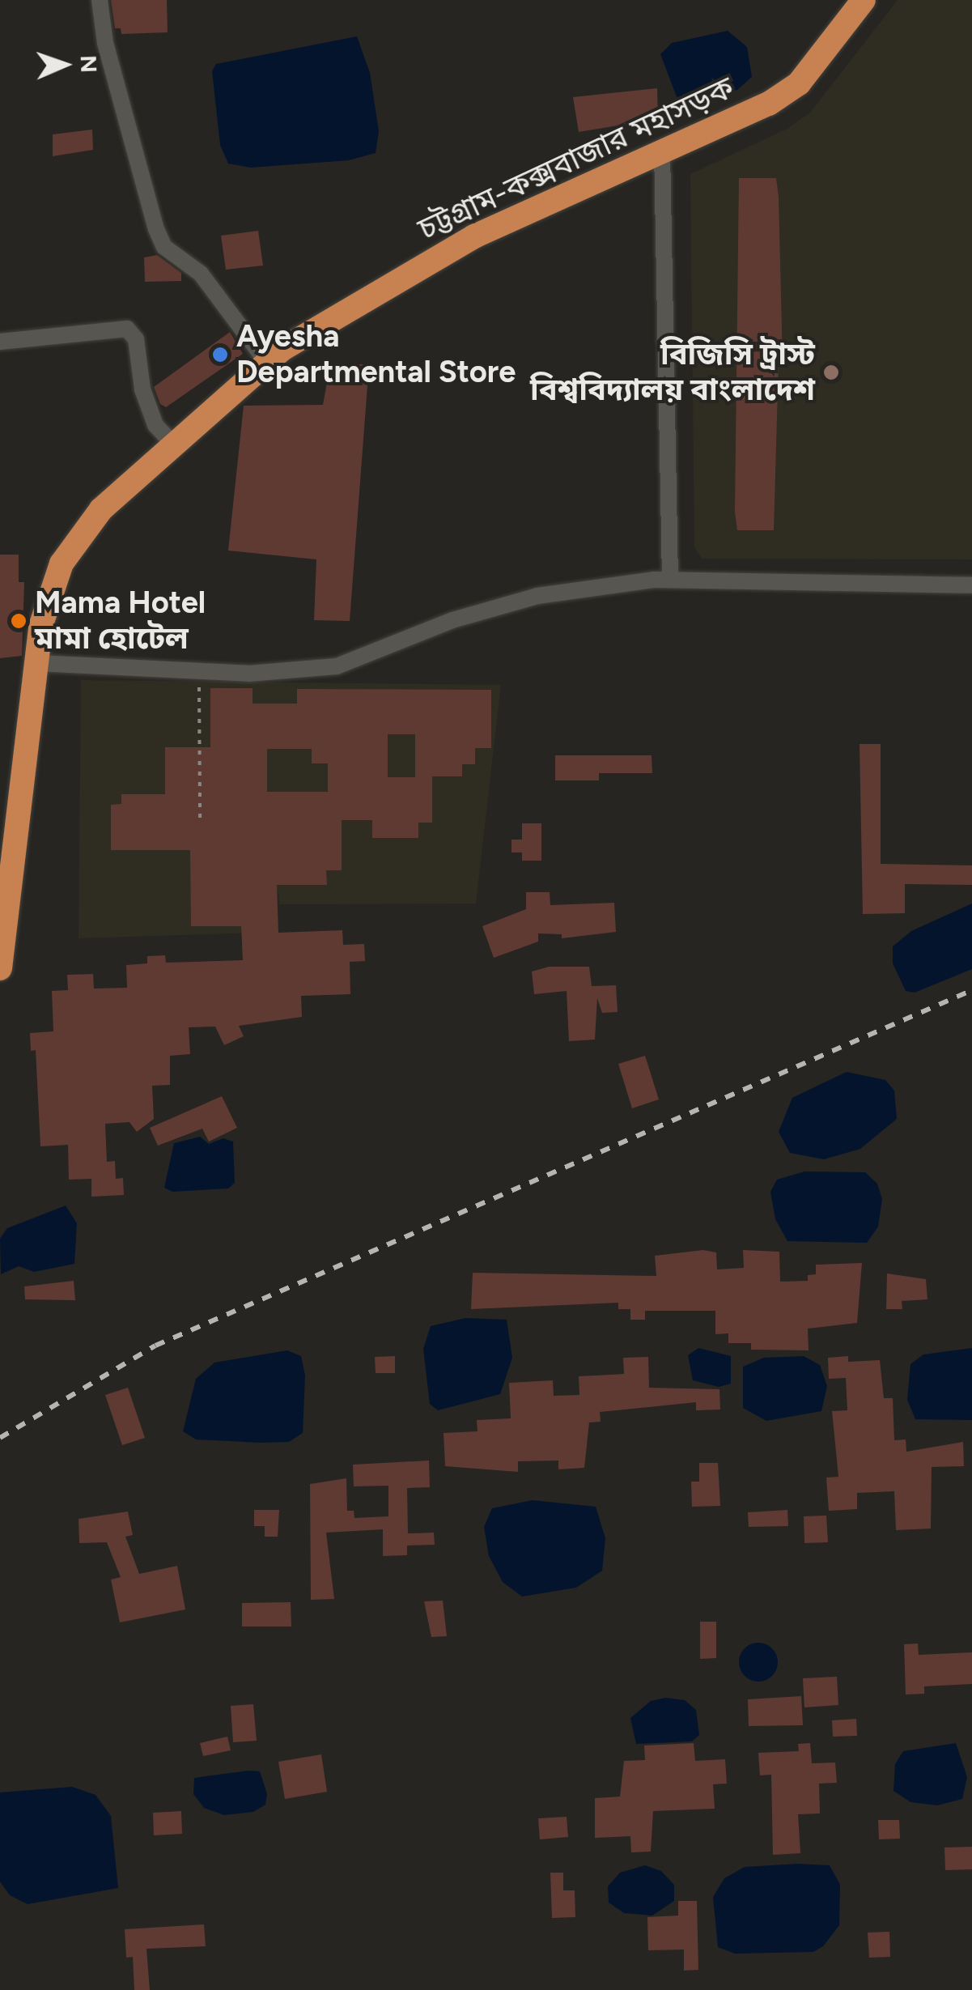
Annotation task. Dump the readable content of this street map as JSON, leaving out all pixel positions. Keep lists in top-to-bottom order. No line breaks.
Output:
{"streets":{"highway":["চট্টগ্রাম-কক্সবাজার মহাসড়ক"]},"places":["Ayesha Departmental Store","বিজিসি ট্রাস্ট বিশ্ববিদ্যালয় বাংলাদেশ","Mama Hotel মামা হোটেল"],"north":"right"}
